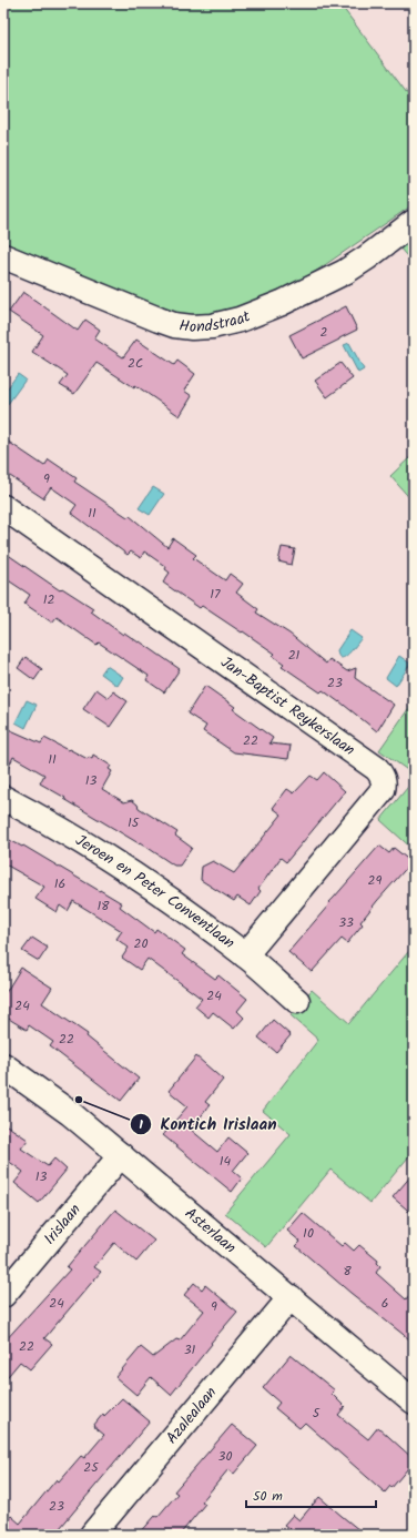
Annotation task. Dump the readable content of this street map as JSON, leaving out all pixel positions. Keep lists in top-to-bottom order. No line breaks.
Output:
{"streets":{"street":["Hondstraat","Jan-Baptist Reykerslaan","Jeroen en Peter Conventlaan","Irislaan","Asterlaan","Azalealaan"]},"crossings":[["Jan-Baptist Reykerslaan","Jeroen en Peter Conventlaan"],["Irislaan","Asterlaan"],["Asterlaan","Azalealaan"]],"places":["Kontich Irislaan"],"house_numbers":["2","2C","9","11","17","12","21","23","22","11","13","15","29","16","18","33","20","24","24","22","14","13","10","8","24","6","9","22","31","5","30","25","23"],"scale_bar":"50 m"}
